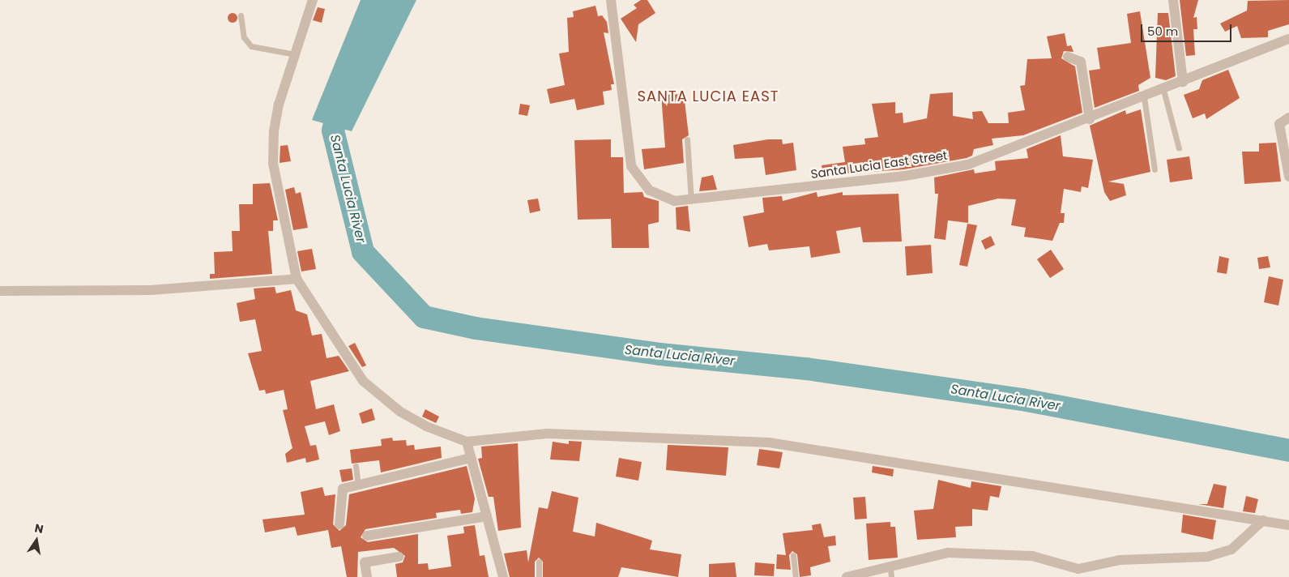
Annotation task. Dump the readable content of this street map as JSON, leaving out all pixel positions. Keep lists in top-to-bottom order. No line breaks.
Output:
{"streets":{"street":["Santa Lucia East Street"]},"districts":["SANTA LUCIA EAST"],"water":["Santa Lucia River"],"scale_bar":"50 m","north":"top"}
